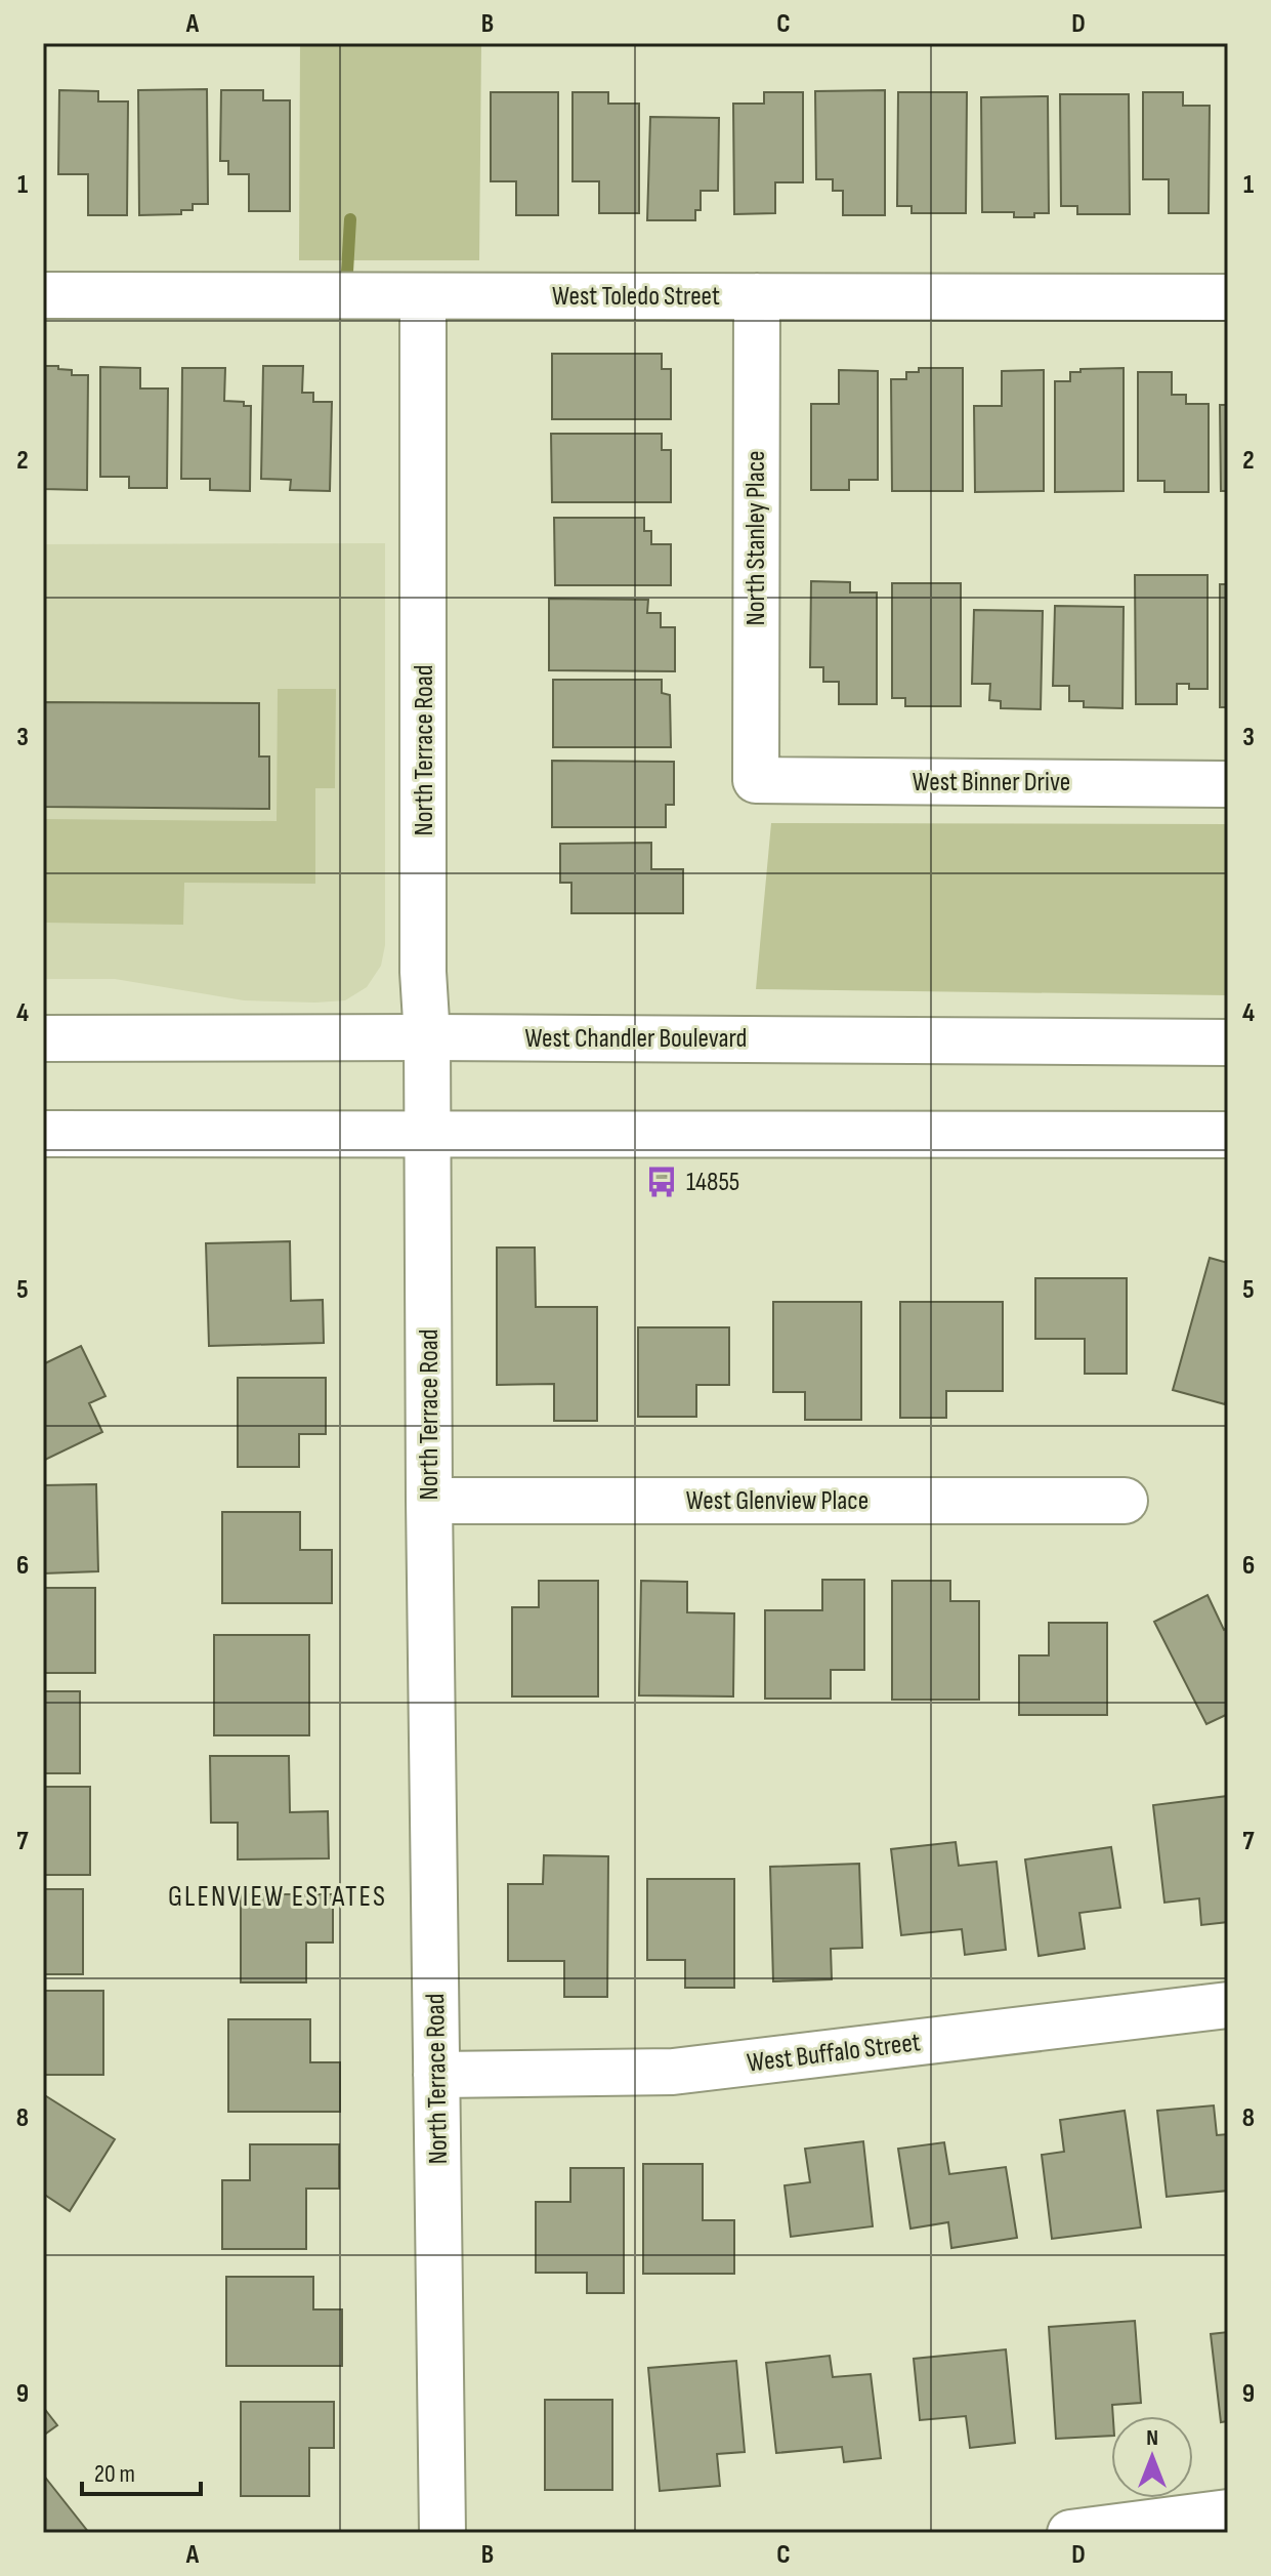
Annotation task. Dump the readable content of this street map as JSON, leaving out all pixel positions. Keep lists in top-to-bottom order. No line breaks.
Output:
{"streets":{"street":["West Toledo Street","North Stanley Place","North Terrace Road","West Binner Drive","West Chandler Boulevard","West Glenview Place","West Buffalo Street"]},"crossings":[["West Toledo Street","North Stanley Place"],["West Toledo Street","North Terrace Road"],["North Stanley Place","West Binner Drive"],["North Terrace Road","West Chandler Boulevard"],["North Terrace Road","West Glenview Place"],["North Terrace Road","West Buffalo Street"]],"districts":["GLENVIEW ESTATES"],"places":{"bus stop":["14855"]},"scale_bar":"20 m","north":"top","grid":{"columns":["A","B","C","D"],"rows":["1","2","3","4","5","6","7","8","9"]}}
